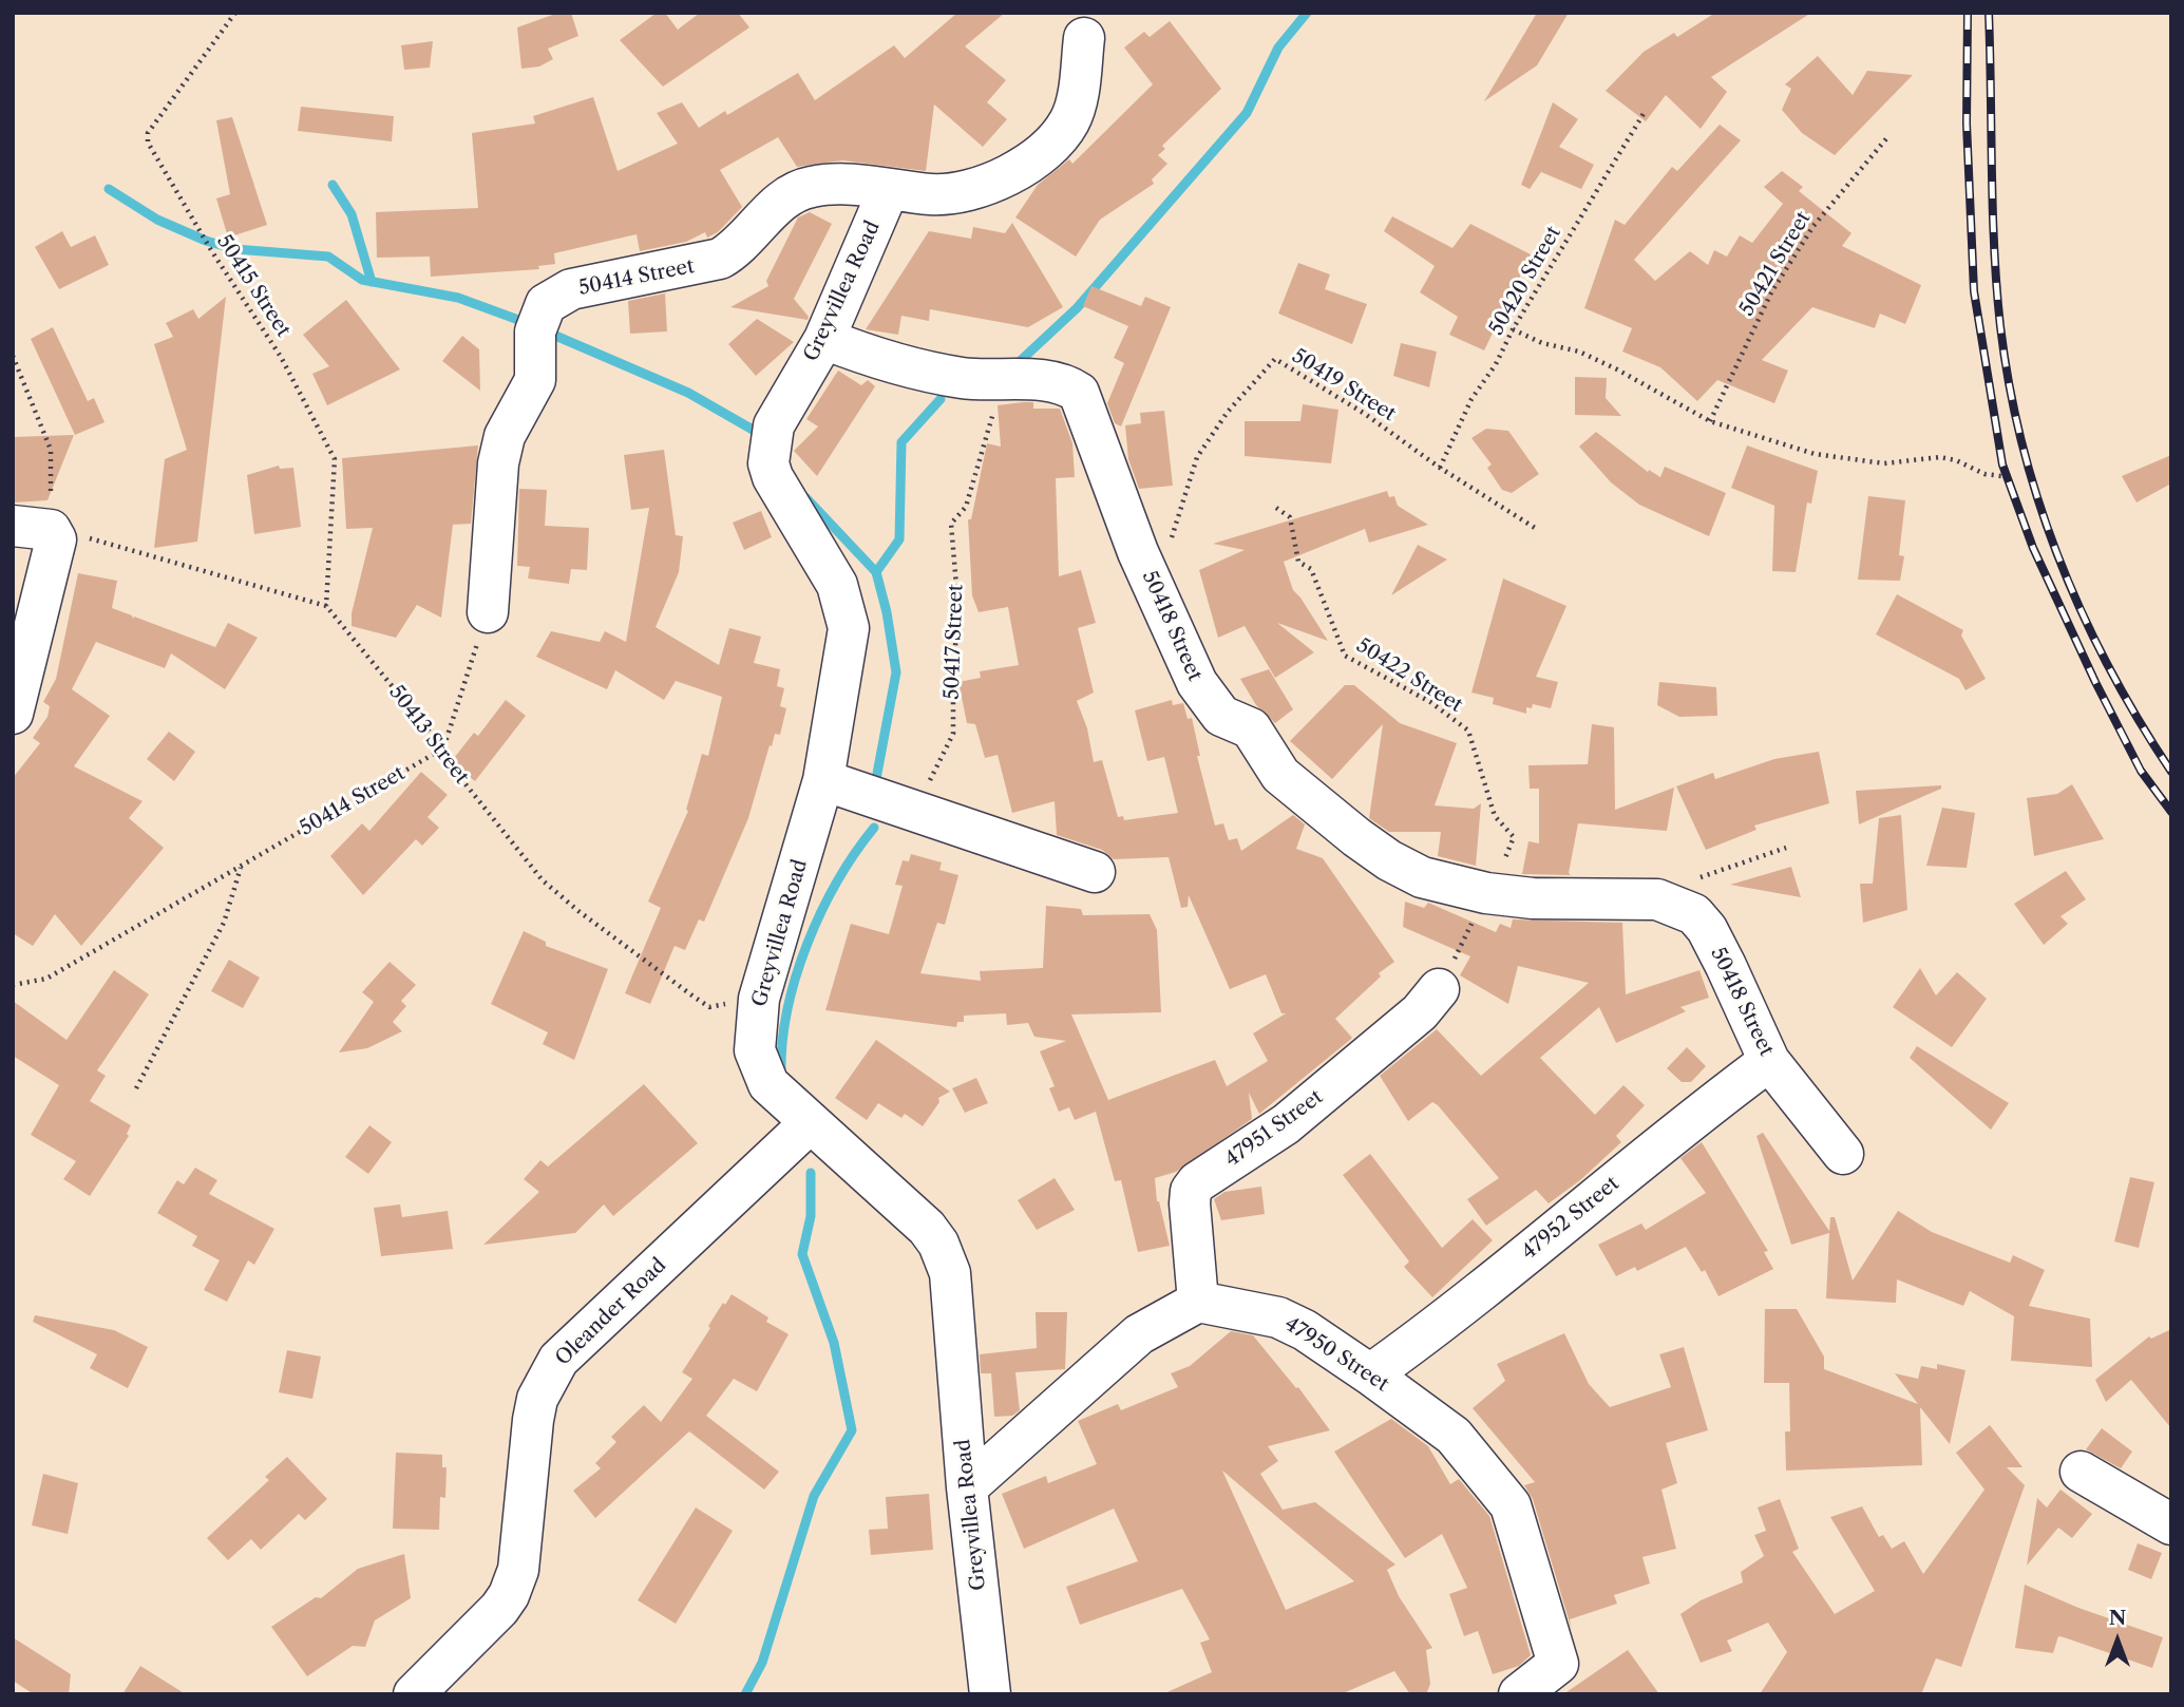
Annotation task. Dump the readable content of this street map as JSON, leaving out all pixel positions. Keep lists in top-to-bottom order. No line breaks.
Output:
{"streets":{"street":["50414 Street","Greyvillea Road","50418 Street","47951 Street","47952 Street","Oleander Road","47950 Street"],"path":["50421 Street","50420 Street","50415 Street","50419 Street","50417 Street","50422 Street","50413 Street"]},"crossings":[["50414 Street","Greyvillea Road"],["50414 Street","50413 Street"],["50420 Street","50419 Street"],["50415 Street","50413 Street"],["Greyvillea Road","50418 Street"],["Greyvillea Road","50413 Street"],["Greyvillea Road","Oleander Road"],["50419 Street","50418 Street"],["50418 Street","50417 Street"],["50418 Street","50422 Street"],["50418 Street","47952 Street"],["50422 Street","47951 Street"],["47951 Street","47950 Street"],["47952 Street","47950 Street"]],"north":"top"}
